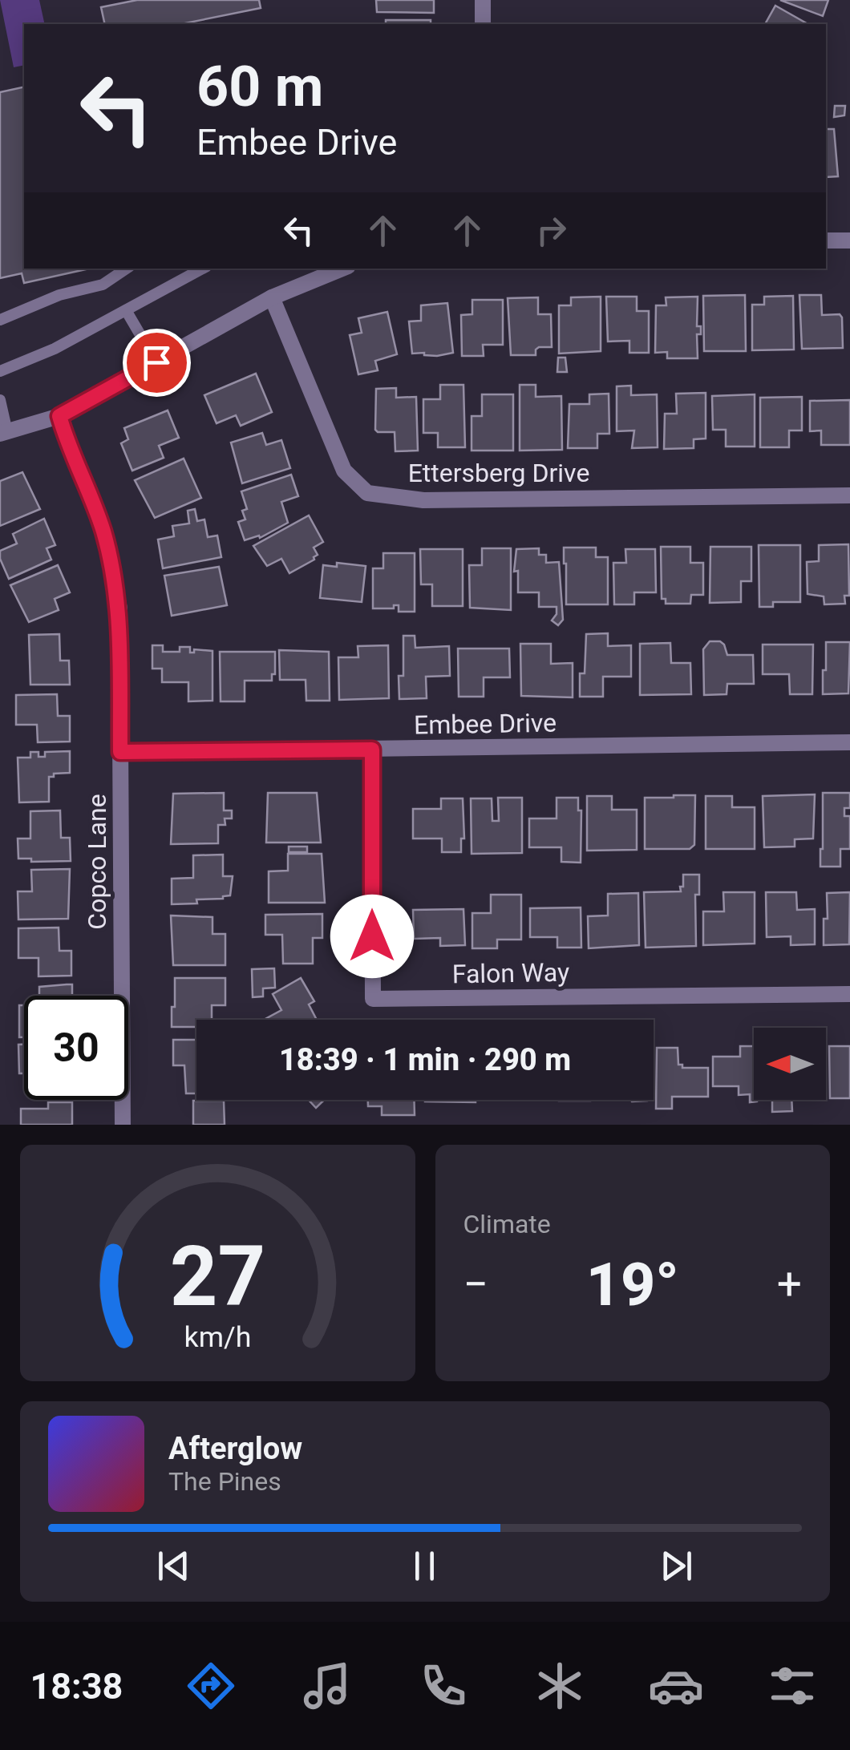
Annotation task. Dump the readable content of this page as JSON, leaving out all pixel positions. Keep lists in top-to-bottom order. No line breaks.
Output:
{"streets":{"street":["Ettersberg Drive","Embee Drive","Copco Lane","Falon Way"]},"crossings":[["Embee Drive","Copco Lane"],["Embee Drive","Falon Way"]],"north":"left","page":{"turn":["60 m","Embee Drive"],"limit":"30","trip":"18:39 · 1 min · 290 m","tile":"Climate","heat":["−","19°","+"],"song":["Afterglow","The Pines"],"tabs":"18:38","gauge":["27","km/h"]}}
